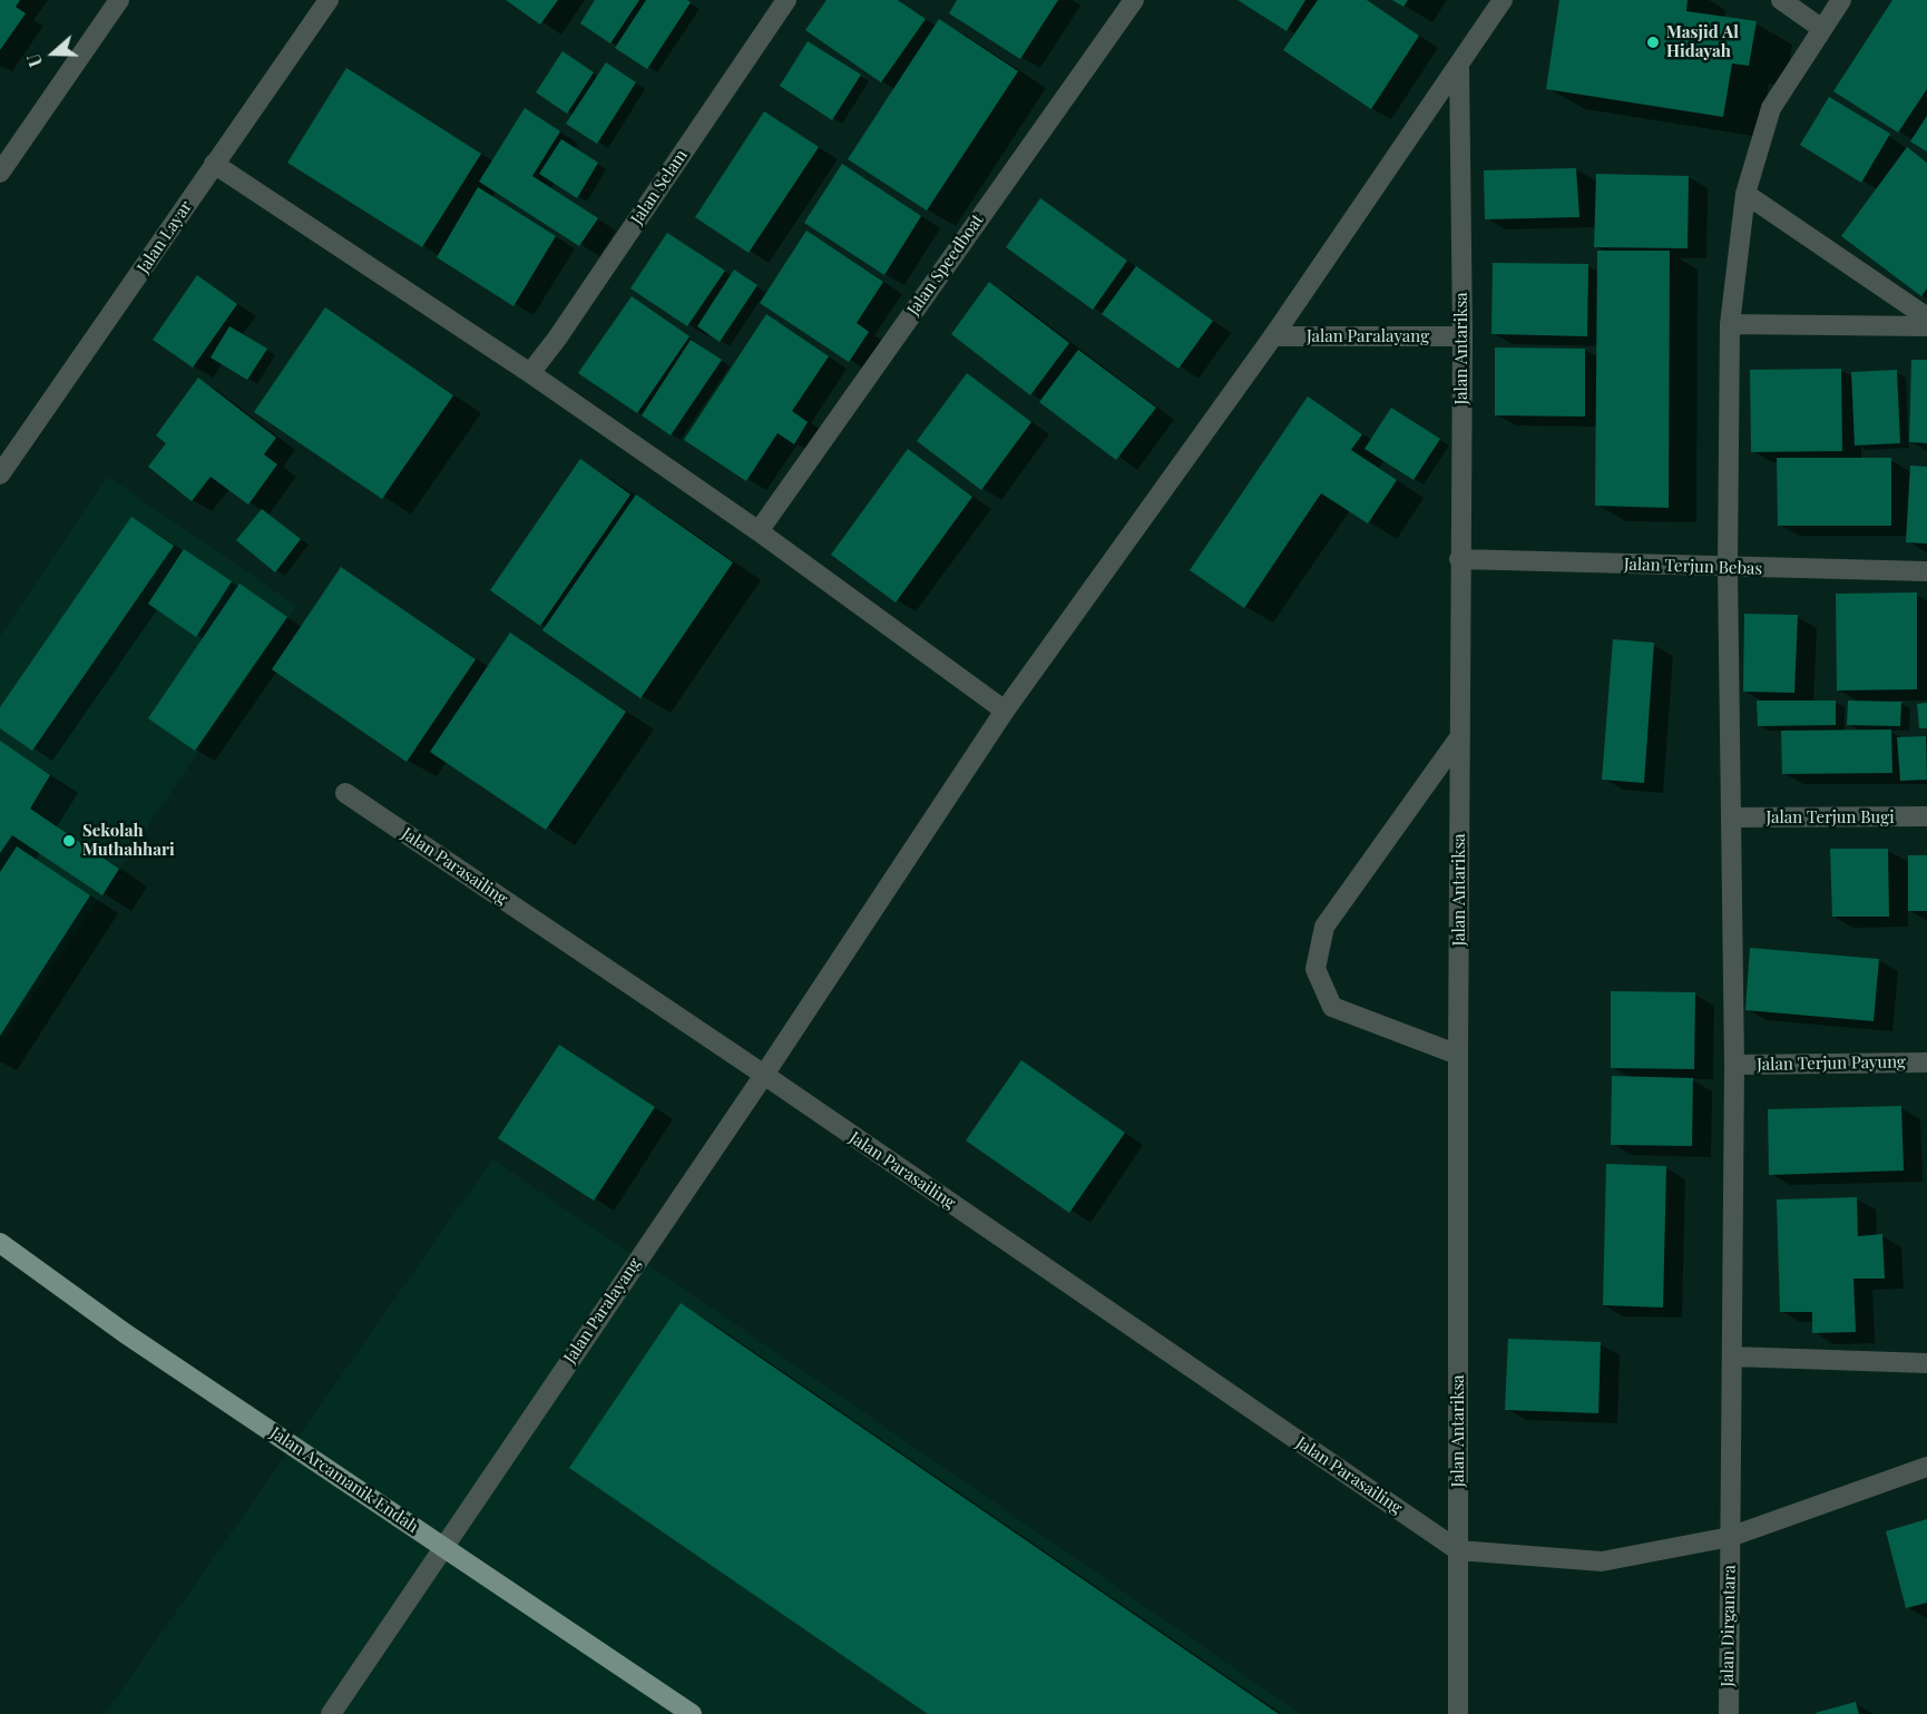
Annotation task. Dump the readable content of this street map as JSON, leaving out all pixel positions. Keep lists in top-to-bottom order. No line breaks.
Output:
{"streets":{"main road":["Jalan Arcamanik Endah"],"street":["Jalan Selam","Jalan Layar","Jalan Speedboat","Jalan Paralayang","Jalan Antariksa","Jalan Terjun Bebas","Jalan Terjun Bugi","Jalan Parasailing","Jalan Terjun Payung","Jalan Dirgantara"]},"crossings":[["Jalan Paralayang","Jalan Antariksa"],["Jalan Paralayang","Jalan Parasailing"],["Jalan Paralayang","Jalan Arcamanik Endah"],["Jalan Antariksa","Jalan Terjun Bebas"],["Jalan Antariksa","Jalan Parasailing"],["Jalan Terjun Bebas","Jalan Dirgantara"],["Jalan Terjun Bugi","Jalan Dirgantara"],["Jalan Terjun Payung","Jalan Dirgantara"]],"places":["Masjid Al Hidayah","Sekolah Muthahhari"],"north":"left"}
